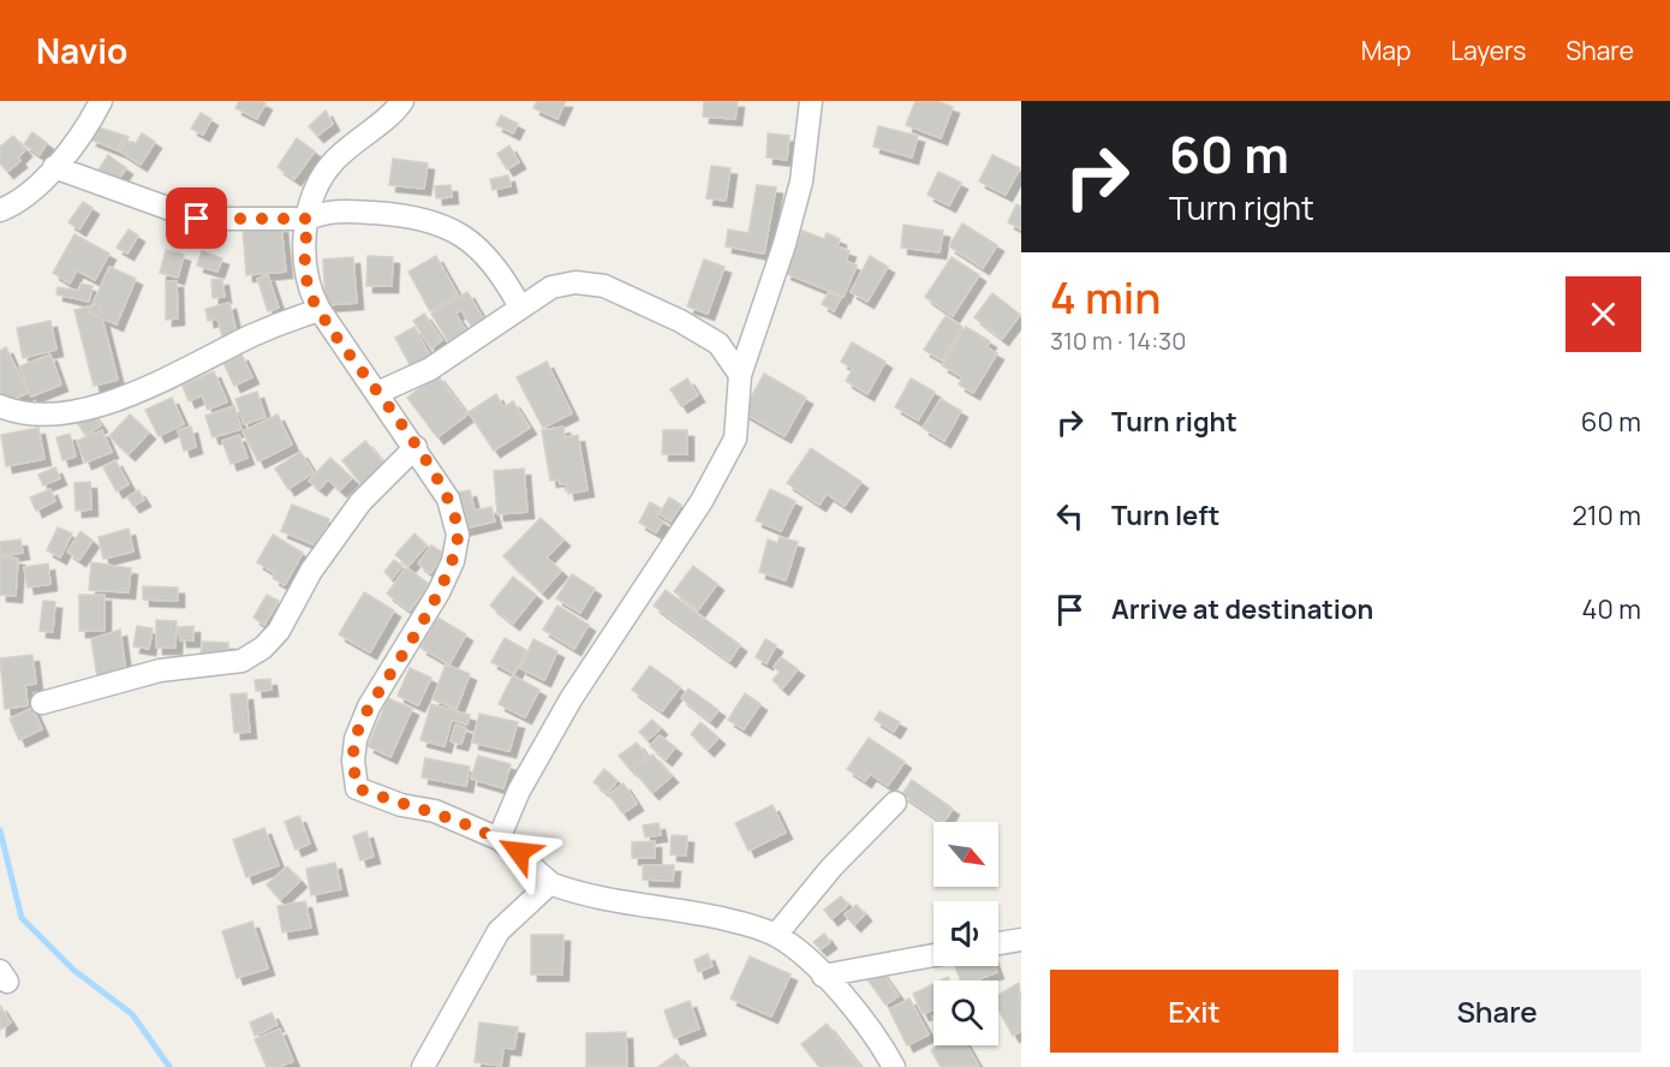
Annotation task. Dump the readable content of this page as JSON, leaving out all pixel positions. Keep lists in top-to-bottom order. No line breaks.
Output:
{"north":"bottom right","page":{"header":"Navio","nav":["Map","Layers","Share"],"turn":["60 m","Turn right"],"heading":["4 min","310 m · 14:30"],"list":[{"name":"Turn right","value":"60 m"},{"name":"Turn left","value":"210 m"},{"name":"Arrive at destination","value":"40 m"}],"buttons":["Exit","Share"]}}
